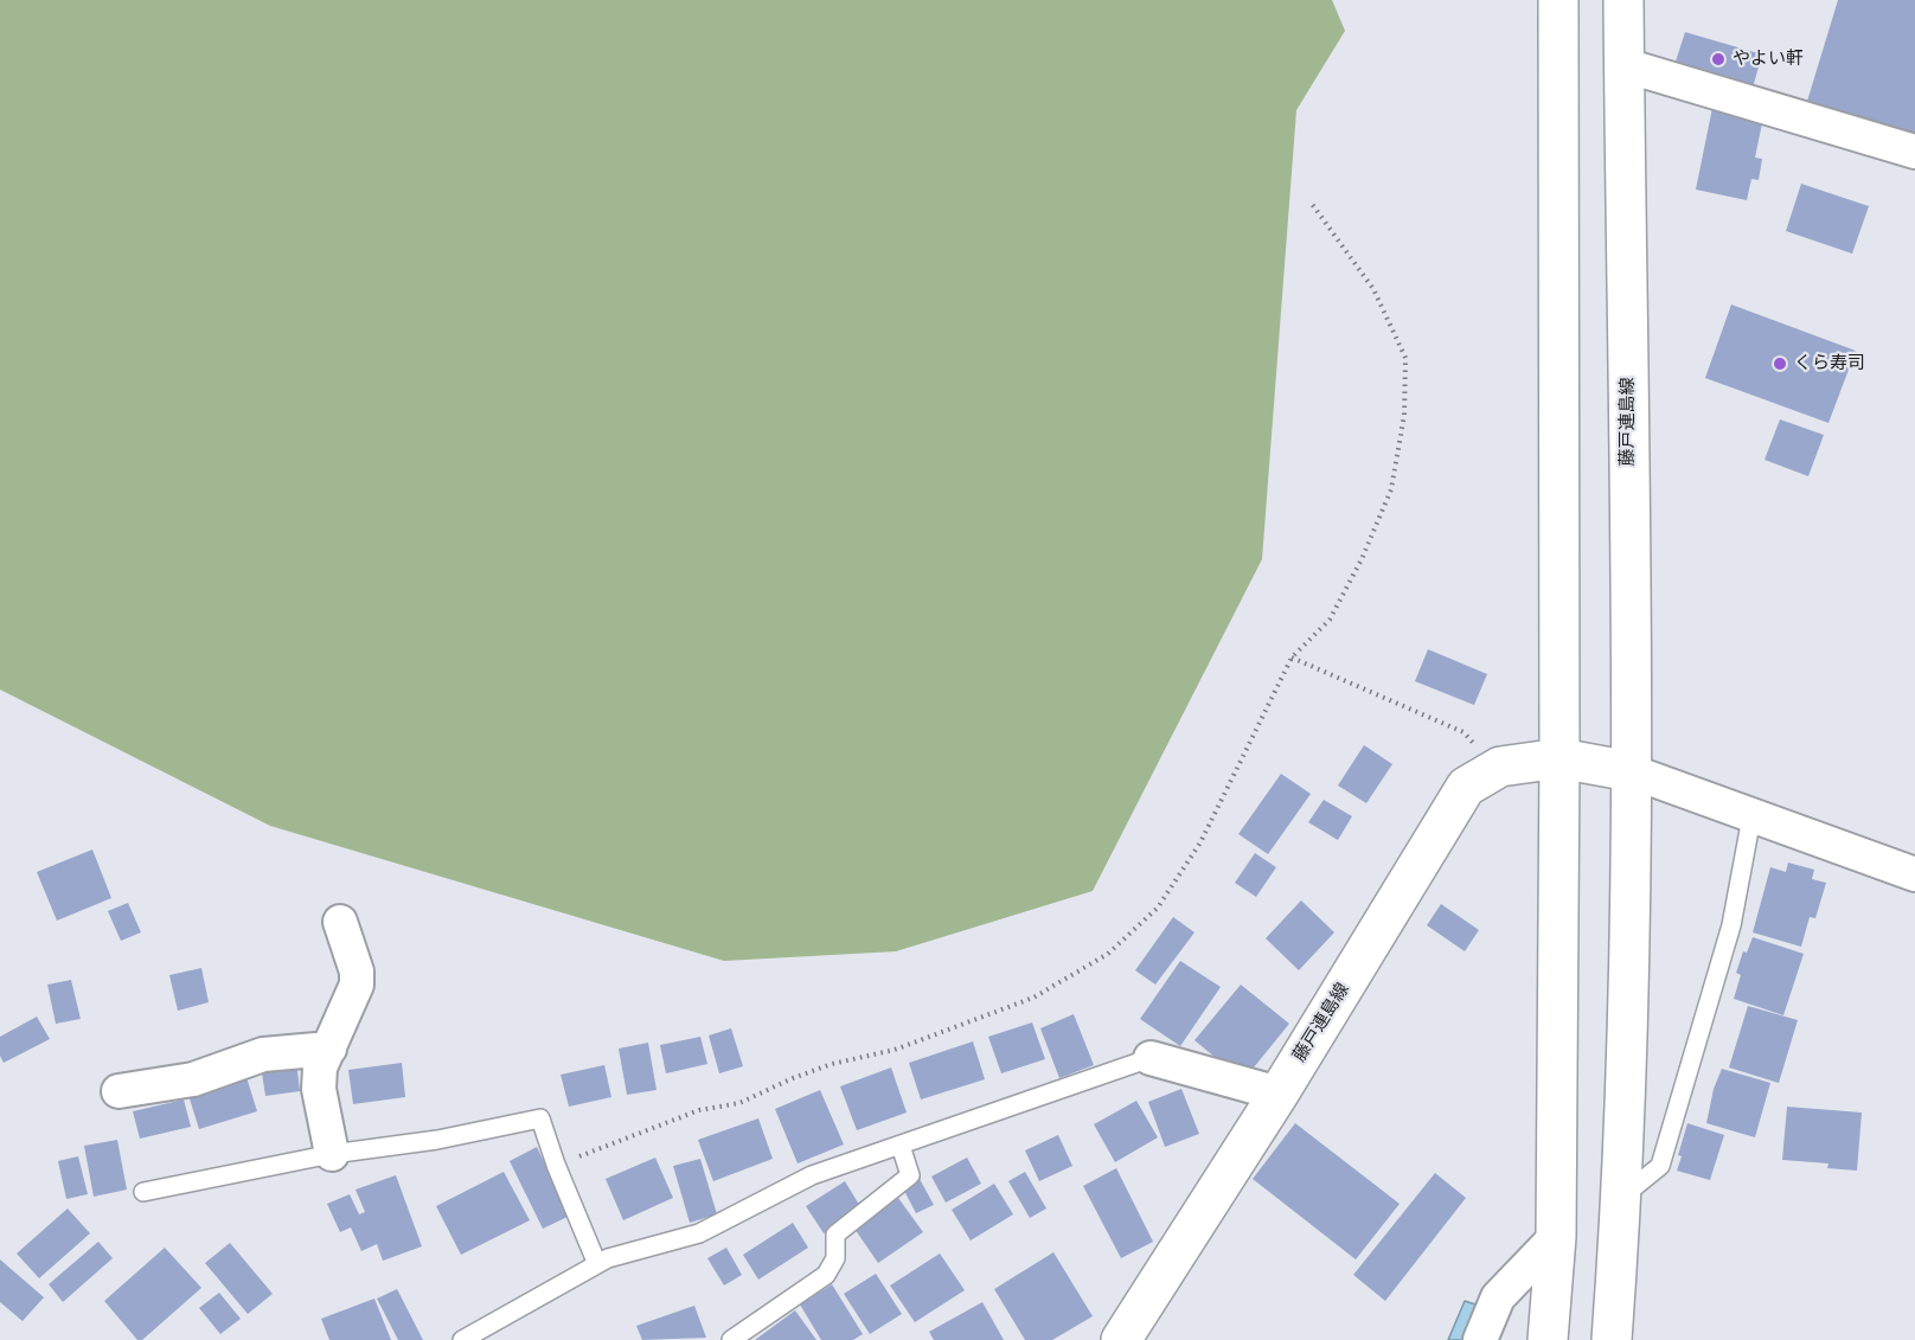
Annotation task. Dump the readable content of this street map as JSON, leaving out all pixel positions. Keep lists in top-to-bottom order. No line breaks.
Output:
{"streets":{"main road":["藤戸連島線"]},"places":["やよい軒","くら寿司"]}
